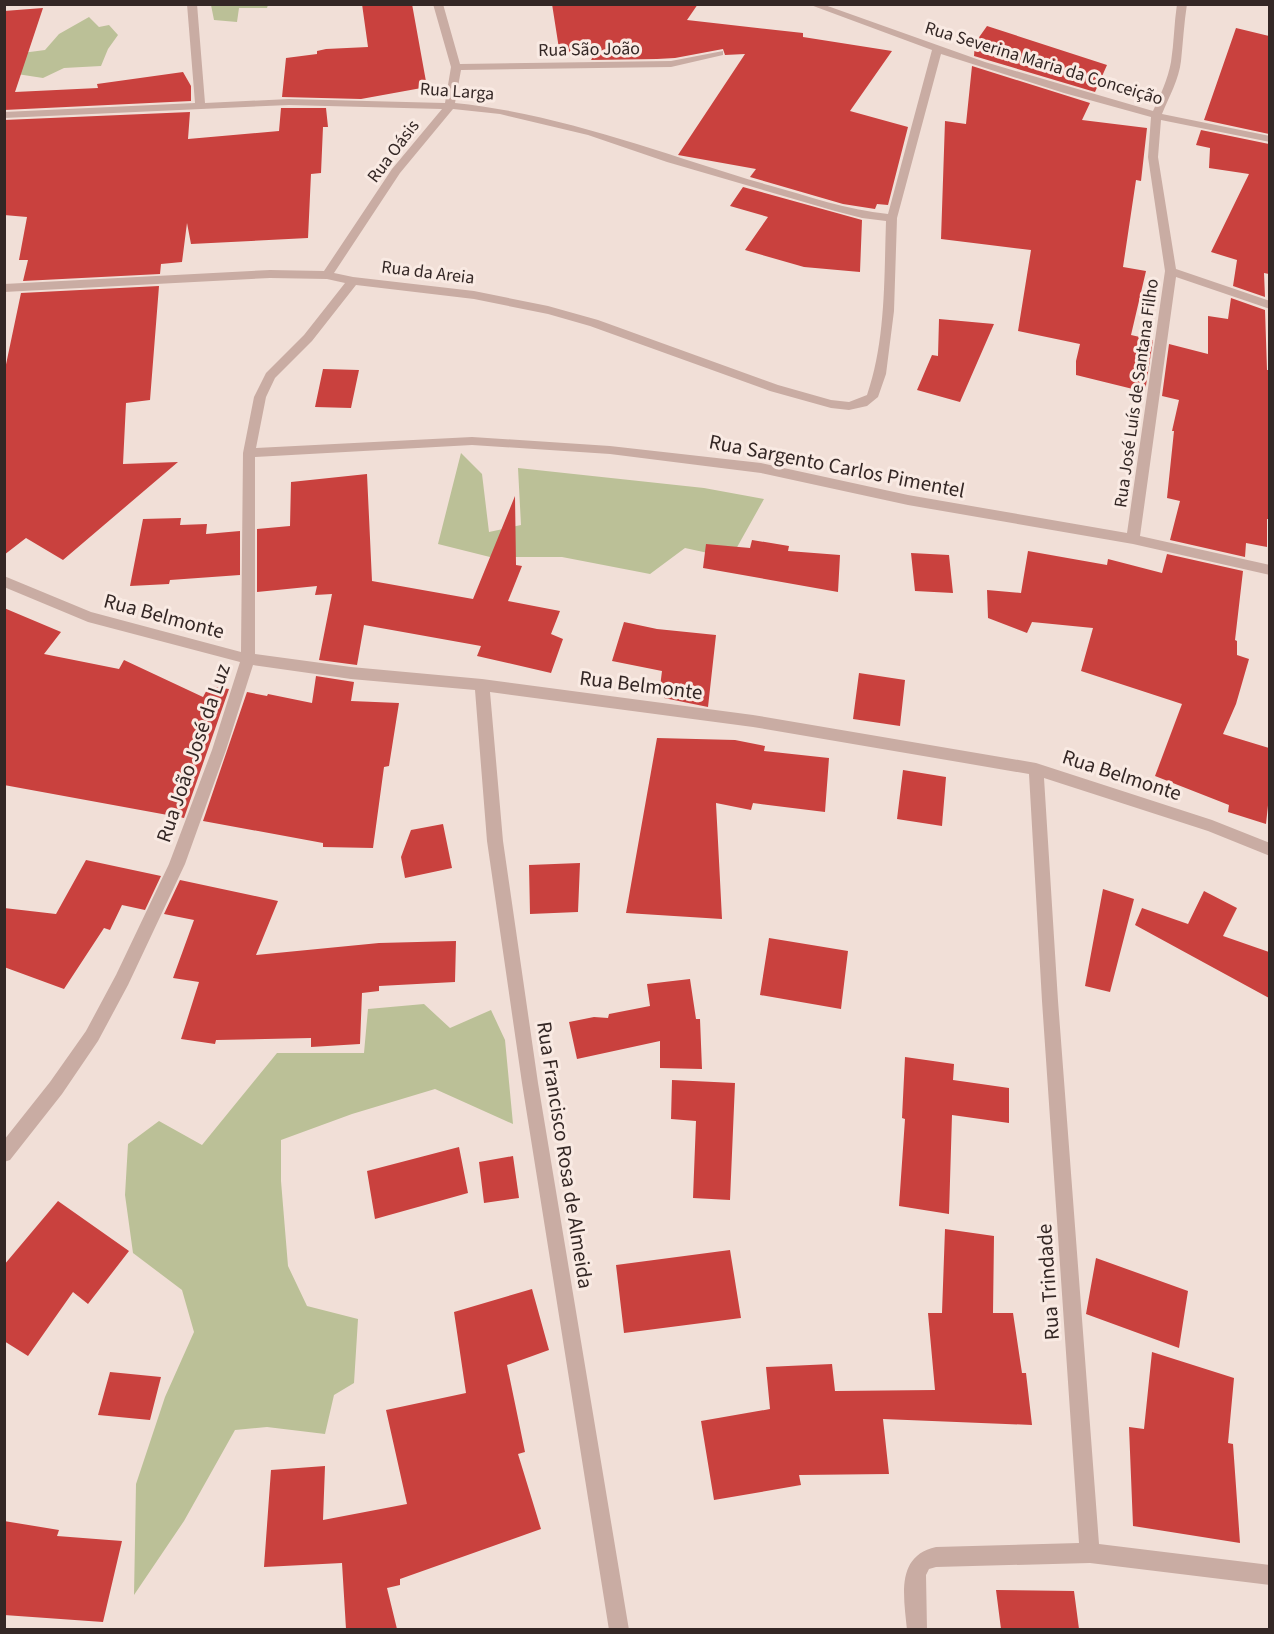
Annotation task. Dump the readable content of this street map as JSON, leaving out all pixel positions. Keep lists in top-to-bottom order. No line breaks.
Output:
{"streets":{"street":["Rua São João","Rua Severina Maria da Conceição","Rua Larga","Rua Oásis","Rua da Areia","Rua José Luís de Santana Filho","Rua Sargento Carlos Pimentel","Rua Belmonte","Rua João José da Luz","Rua Francisco Rosa de Almeida","Rua Trindade"]},"crossings":[["Rua Severina Maria da Conceição","Rua da Areia"],["Rua Severina Maria da Conceição","Rua José Luís de Santana Filho"],["Rua Larga","Rua Oásis"],["Rua Larga","Rua da Areia"],["Rua Oásis","Rua da Areia"],["Rua da Areia","Rua João José da Luz"],["Rua José Luís de Santana Filho","Rua Sargento Carlos Pimentel"],["Rua Sargento Carlos Pimentel","Rua João José da Luz"],["Rua Belmonte","Rua João José da Luz"],["Rua Belmonte","Rua Francisco Rosa de Almeida"],["Rua Belmonte","Rua Trindade"]]}
